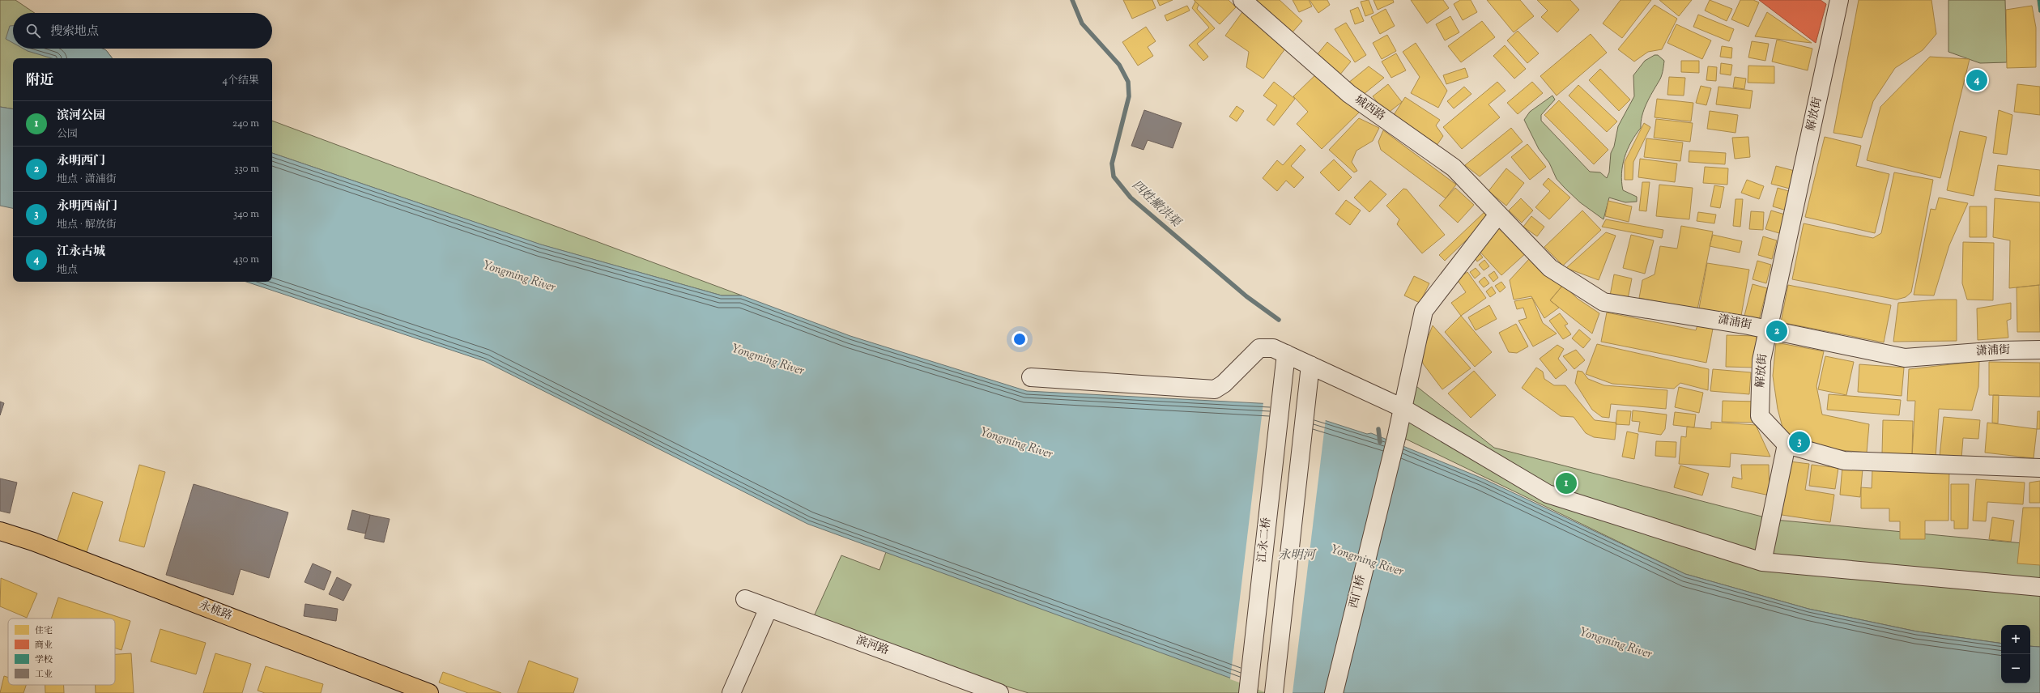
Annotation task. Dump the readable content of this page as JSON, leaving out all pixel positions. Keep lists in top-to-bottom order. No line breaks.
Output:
{"streets":{"main road":["永桃路"],"street":["城西路","解放街","潇浦街","江永二桥","西门桥","滨河路"]},"crossings":[["城西路","潇浦街"],["城西路","西门桥"],["解放街","潇浦街"],["潇浦街","西门桥"]],"water":["四姓撇洪渠","Yongming River","永明河"],"legend":["住宅","商业","学校","工业"],"page":{"search":"搜索地点","heading":["附近","4个结果"],"pins":["4","2","3","1"],"list":[{"mark":"1","name":"滨河公园","note":"公园","value":"240 m"},{"mark":"2","name":"永明西门","note":"地点 · 潇浦街","value":"330 m"},{"mark":"3","name":"永明西南门","note":"地点 · 解放街","value":"340 m"},{"mark":"4","name":"江永古城","note":"地点","value":"430 m"}],"map_buttons":["+","−"]}}
